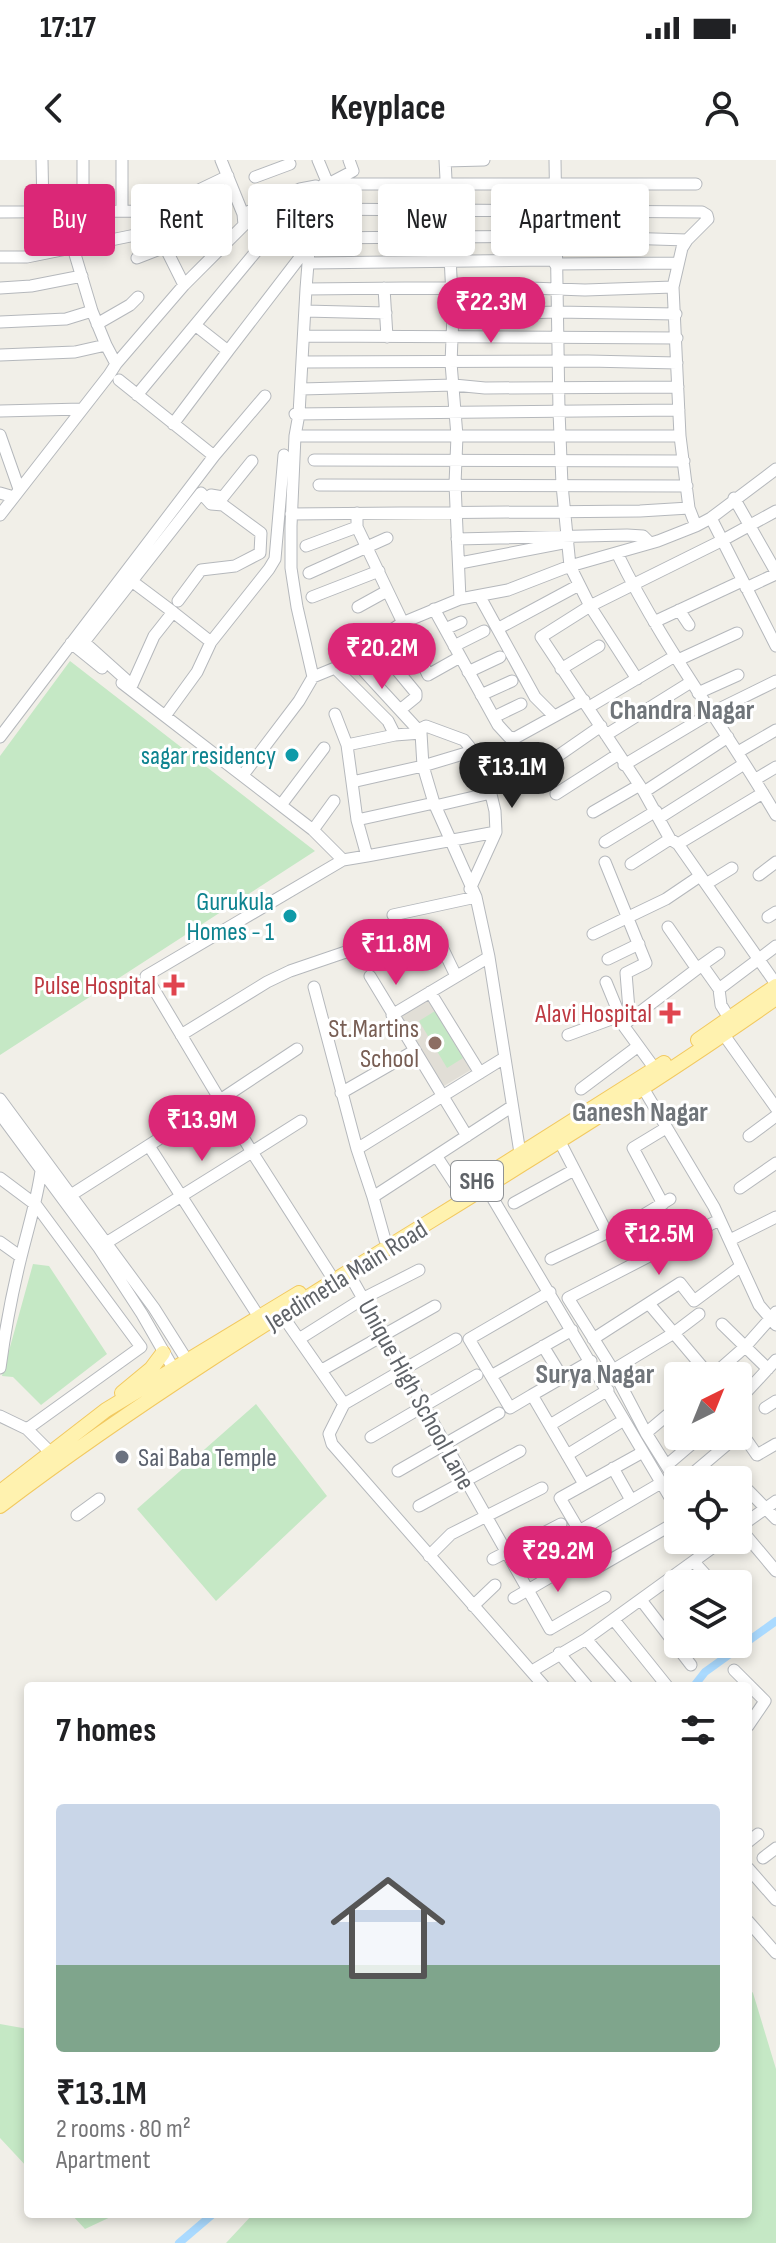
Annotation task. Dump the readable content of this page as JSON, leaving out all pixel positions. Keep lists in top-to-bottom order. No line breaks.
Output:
{"streets":{"main road":["SH6","Jeedimetla Main Road"],"street":["Unique High School Lane"]},"crossings":[["Jeedimetla Main Road","Unique High School Lane"]],"districts":["Chandra Nagar","Ganesh Nagar","Surya Nagar"],"places":{"other":["sagar residency","Gurukula Homes - 1","St.Martins School","Sai Baba Temple"],"health":["Pulse Hospital","Alavi Hospital"]},"north":"top right","page":{"status":"17:17","header":"Keyplace","chip":["Buy","Rent","Filters","New","Apartment"],"price":["₹22.3M","₹20.2M","₹13.1M","₹11.8M","₹13.9M","₹12.5M","₹29.2M"],"heading":"7 homes","list":[{"name":"₹13.1M","note":"2 rooms · 80 m² · Apartment"}]}}
